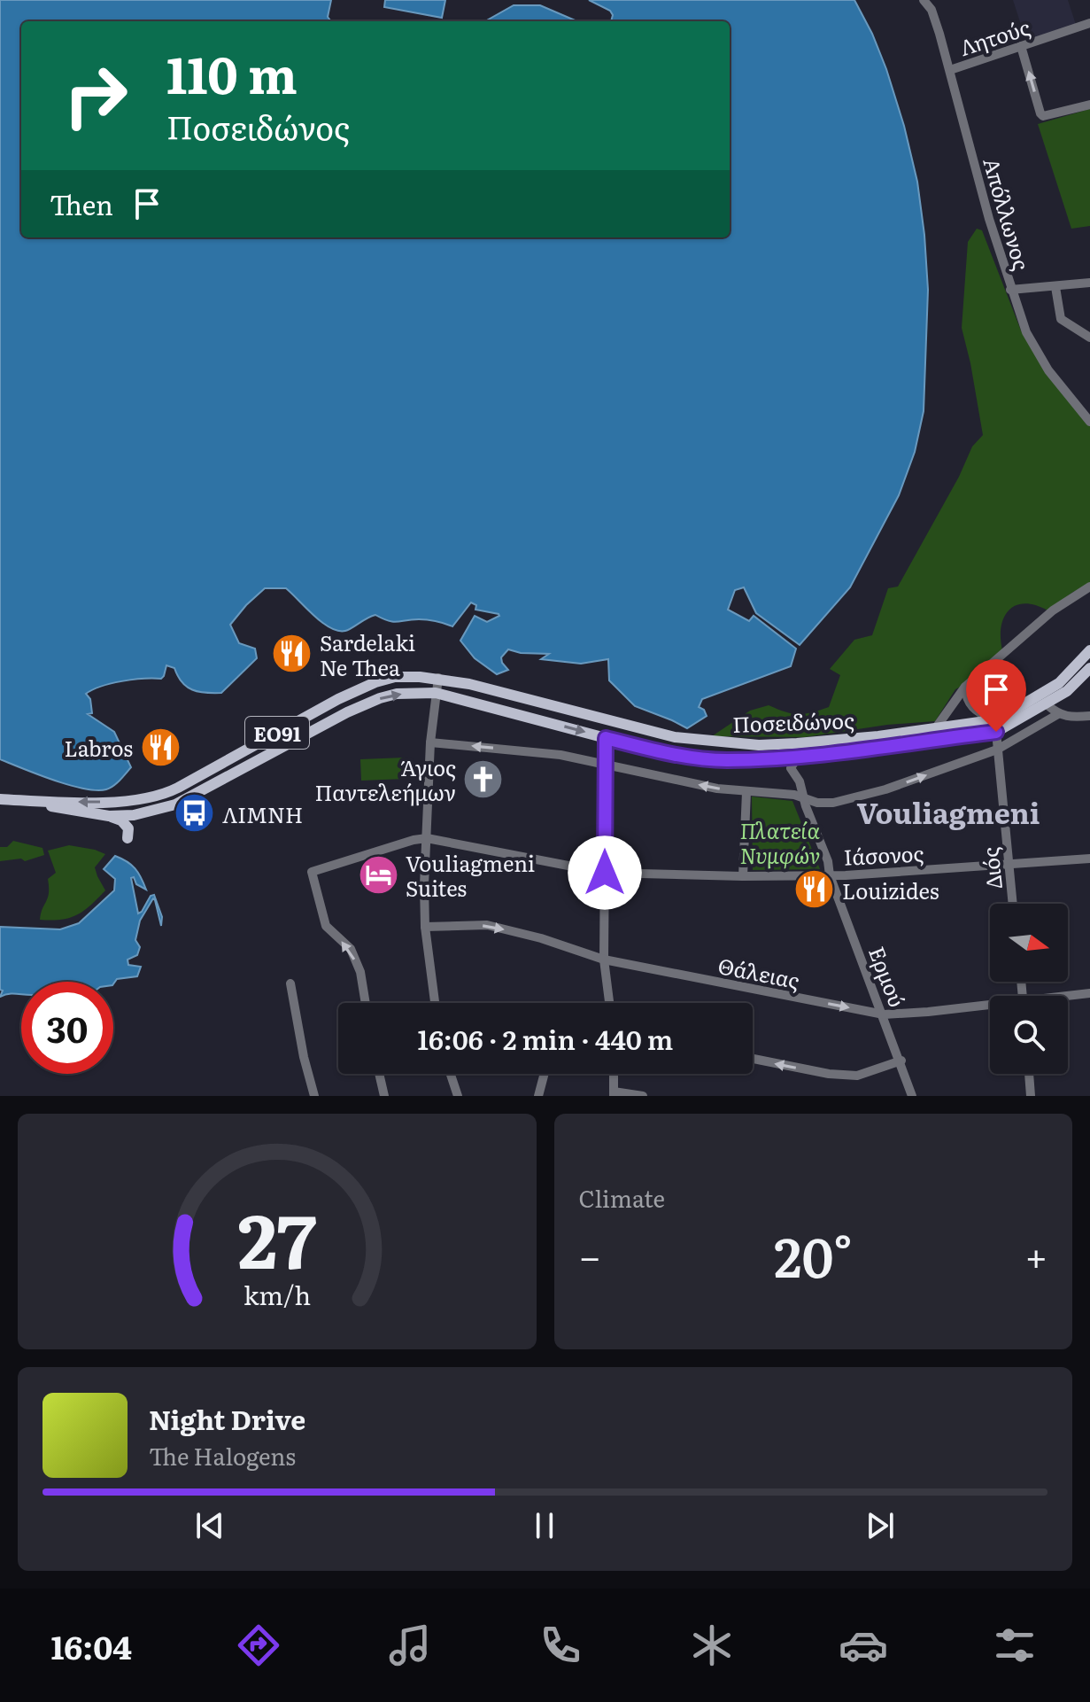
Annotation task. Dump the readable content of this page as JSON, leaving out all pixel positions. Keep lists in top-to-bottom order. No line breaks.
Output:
{"streets":{"main road":["Ποσειδώνος","ΕΟ91"],"street":["Λητούς","Απόλλωνος","Ιάσονος","Διός","Θάλειας","Ερμού"]},"crossings":[["Λητούς","Απόλλωνος"],["Ποσειδώνος","Διός"],["Ποσειδώνος","Ερμού"],["Ιάσονος","Διός"],["Ιάσονος","Ερμού"],["Θάλειας","Ερμού"]],"one_way":["Θάλειας"],"districts":["Vouliagmeni"],"parks":["Πλατεία Νυμφών"],"places":{"restaurant":["Sardelaki Ne Thea","Labros","Louizides"],"church":["Άγιος Παντελεήμων"],"bus stop":["ΛΙΜΝΗ"],"hotel":["Vouliagmeni Suites"]},"north":"right","page":{"turn":["110 m","Ποσειδώνος"],"then":"Then","limit":"30","trip":"16:06 · 2 min · 440 m","tile":"Climate","heat":["−","20°","+"],"song":["Night Drive","The Halogens"],"tabs":"16:04","gauge":["27","km/h"]}}
